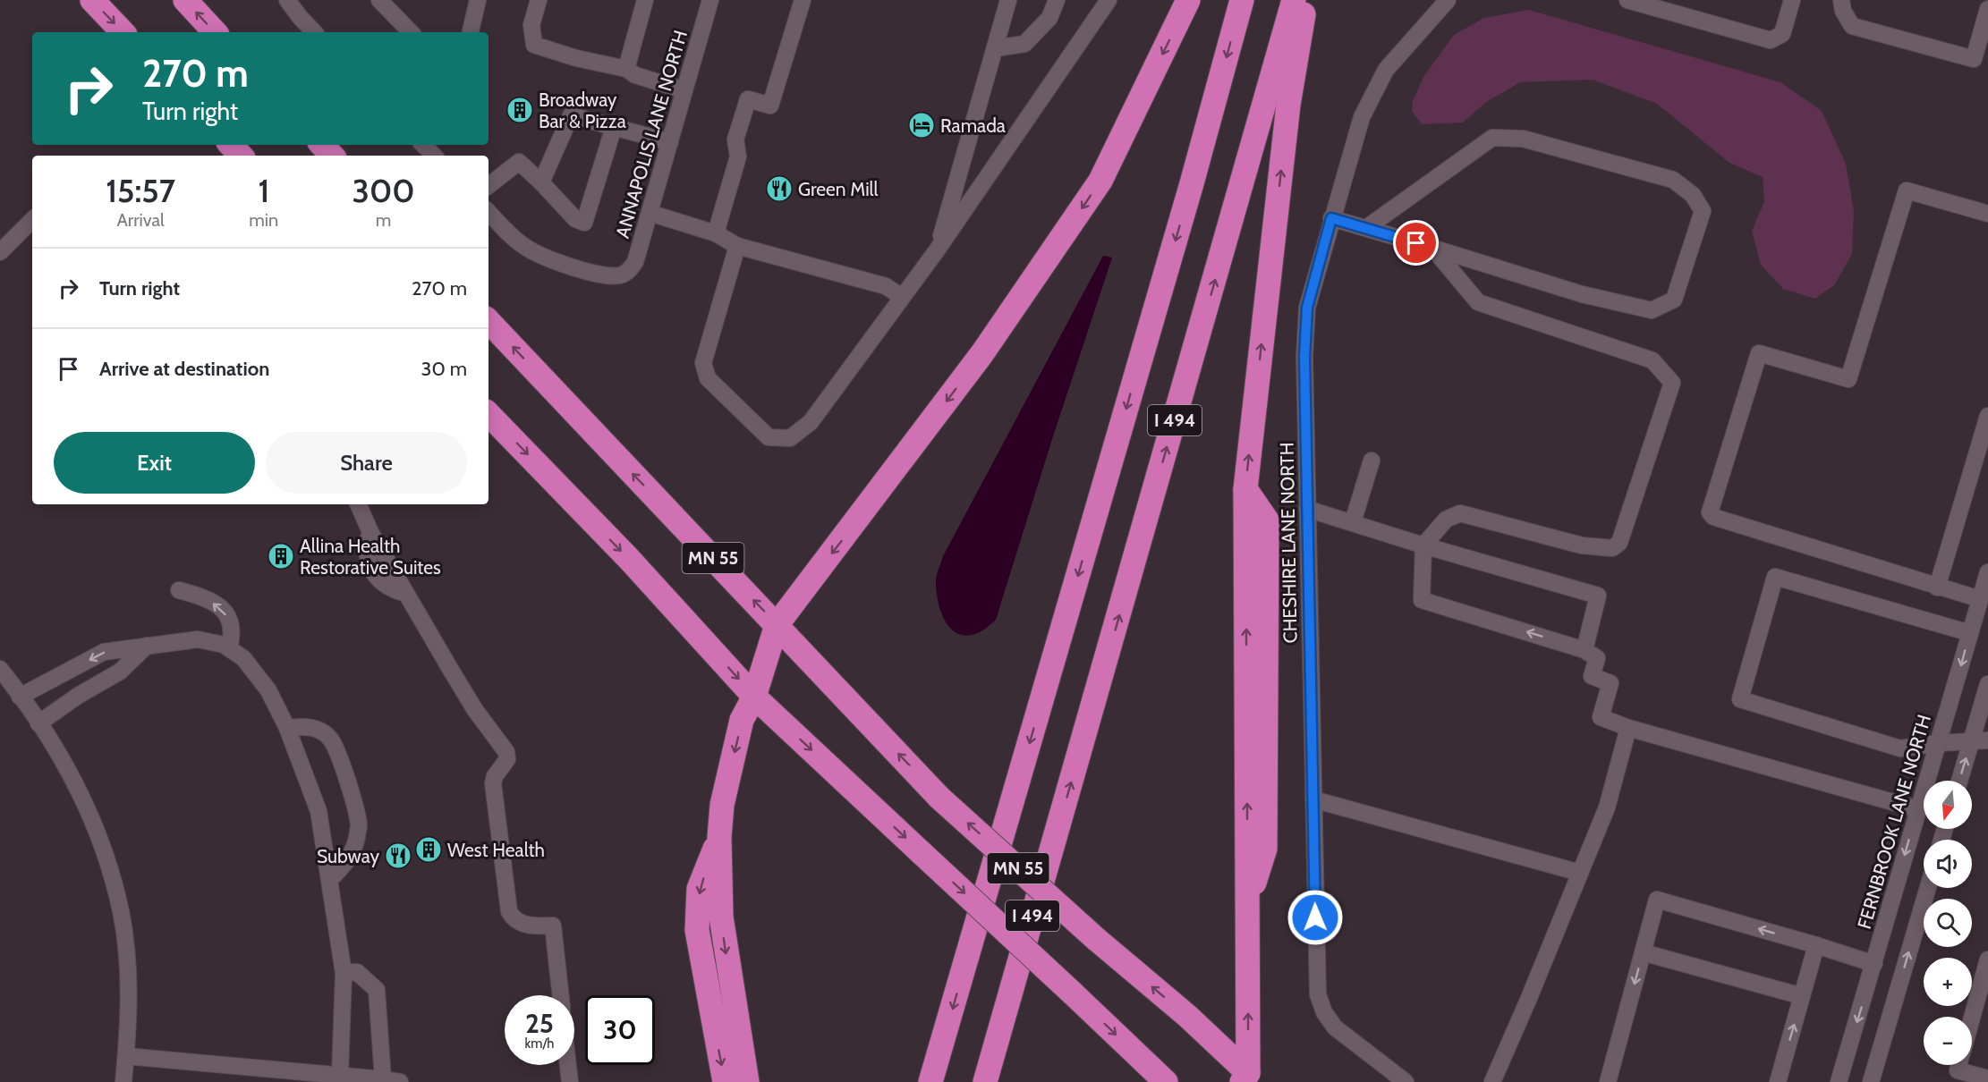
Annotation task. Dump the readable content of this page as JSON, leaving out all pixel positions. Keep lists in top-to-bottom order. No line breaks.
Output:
{"streets":{"highway":["I 494","MN 55"],"street":["ANNAPOLIS LANE NORTH","CHESHIRE LANE NORTH","FERNBROOK LANE NORTH"]},"places":{"building":["Broadway Bar & Pizza","Allina Health Restorative Suites","West Health"],"hotel":["Ramada"],"restaurant":["Green Mill","Subway"]},"north":"bottom","page":{"turn":["270 m","Turn right"],"eta":["15:57","Arrival","1","min","300","m"],"list":[{"name":"Turn right","value":"270 m"},{"name":"Arrive at destination","value":"30 m"}],"buttons":["Exit","Share"],"map_buttons":["+","−"],"speed":"25 km/h","limit":"30"}}
